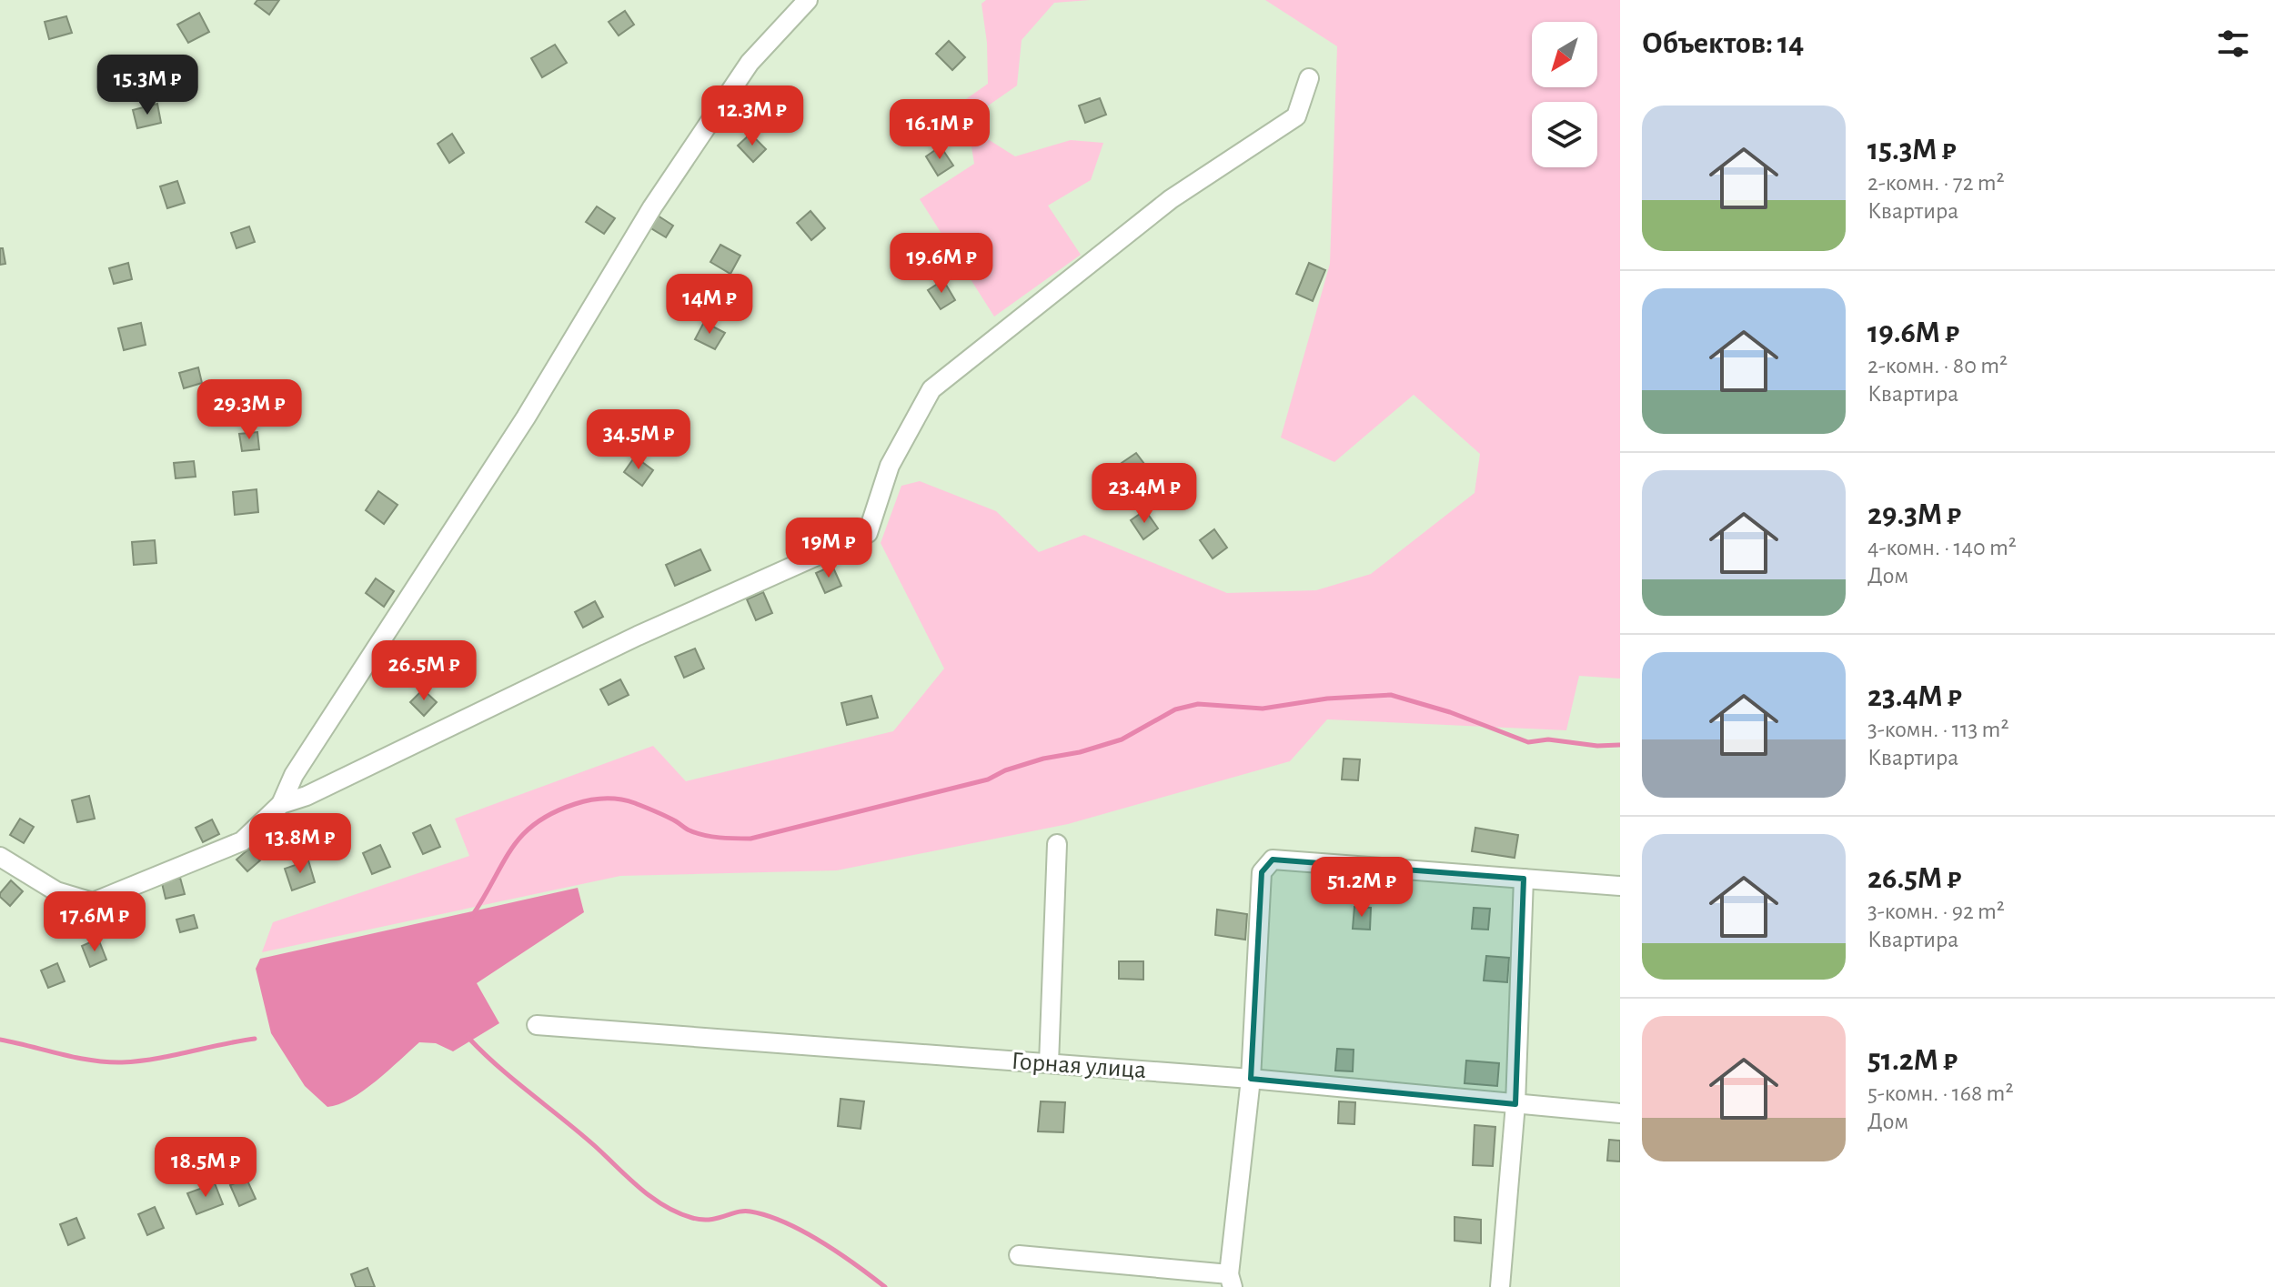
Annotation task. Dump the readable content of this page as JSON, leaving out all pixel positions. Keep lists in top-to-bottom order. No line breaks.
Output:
{"streets":{"street":["Горная улица"]},"north":"bottom left","page":{"heading":"Объектов: 14","price":["15.3M ₽","12.3M ₽","16.1M ₽","19.6M ₽","14M ₽","29.3M ₽","34.5M ₽","23.4M ₽","19M ₽","26.5M ₽","13.8M ₽","51.2M ₽","17.6M ₽","18.5M ₽"],"list":[{"name":"15.3M ₽","note":"2-комн. · 72 m² · Квартира"},{"name":"19.6M ₽","note":"2-комн. · 80 m² · Квартира"},{"name":"29.3M ₽","note":"4-комн. · 140 m² · Дом"},{"name":"23.4M ₽","note":"3-комн. · 113 m² · Квартира"},{"name":"26.5M ₽","note":"3-комн. · 92 m² · Квартира"},{"name":"51.2M ₽","note":"5-комн. · 168 m² · Дом"}]}}
